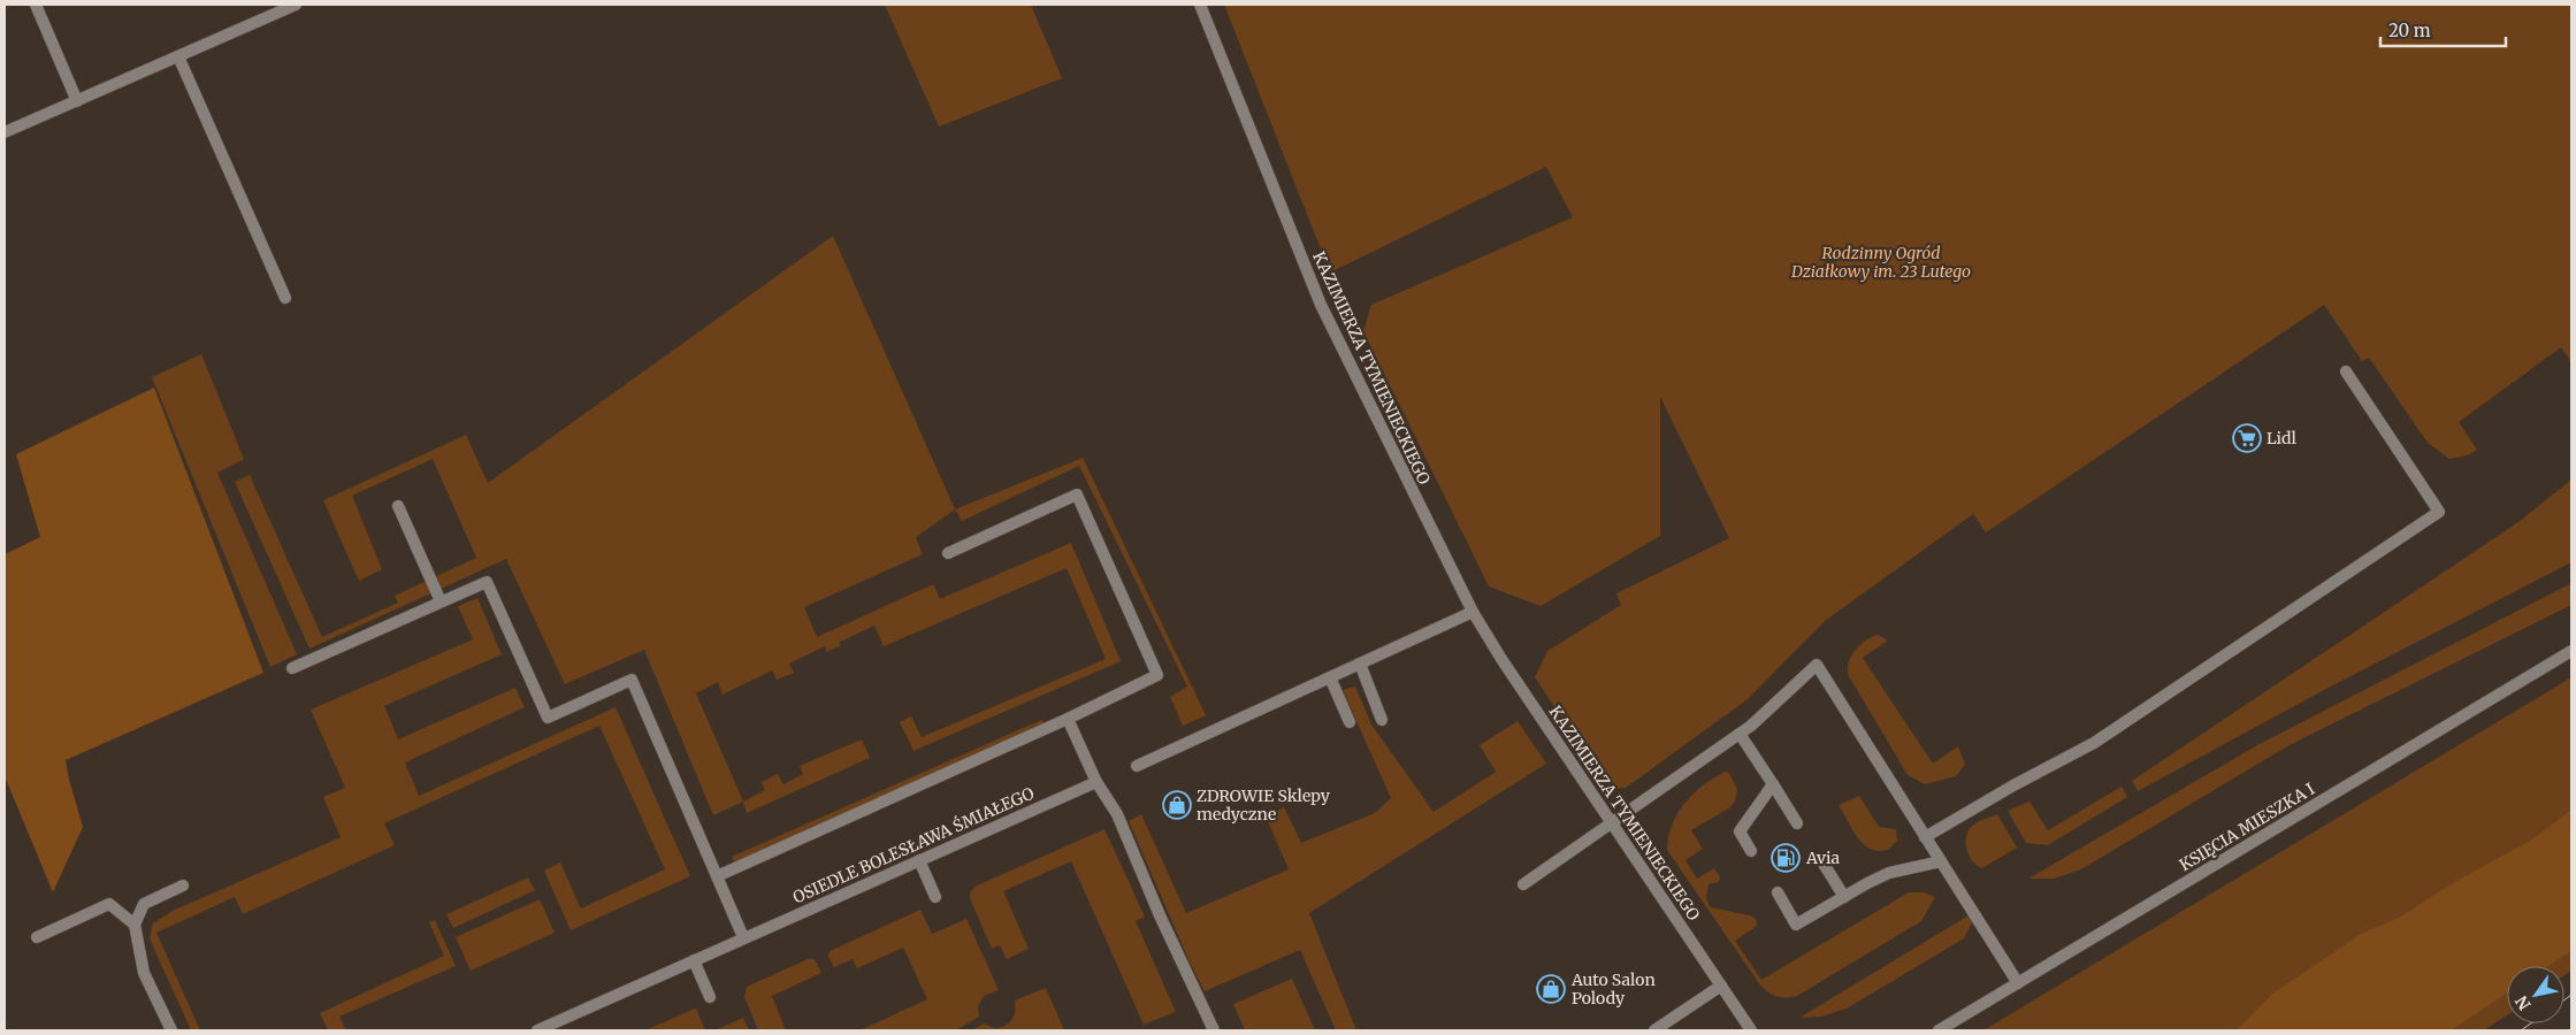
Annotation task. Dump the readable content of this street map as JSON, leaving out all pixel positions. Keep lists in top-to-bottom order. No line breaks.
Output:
{"streets":{"street":["KAZIMIERZA TYMIENIECKIEGO","KSIĘCIA MIESZKA I","OSIEDLE BOLESŁAWA ŚMIAŁEGO"]},"parks":["Rodzinny Ogród Działkowy im. 23 Lutego"],"places":{"supermarket":["Lidl"],"shop":["ZDROWIE Sklepy medyczne","Auto Salon Polody"],"fuel station":["Avia"]},"scale_bar":"20 m","north":"bottom left"}
